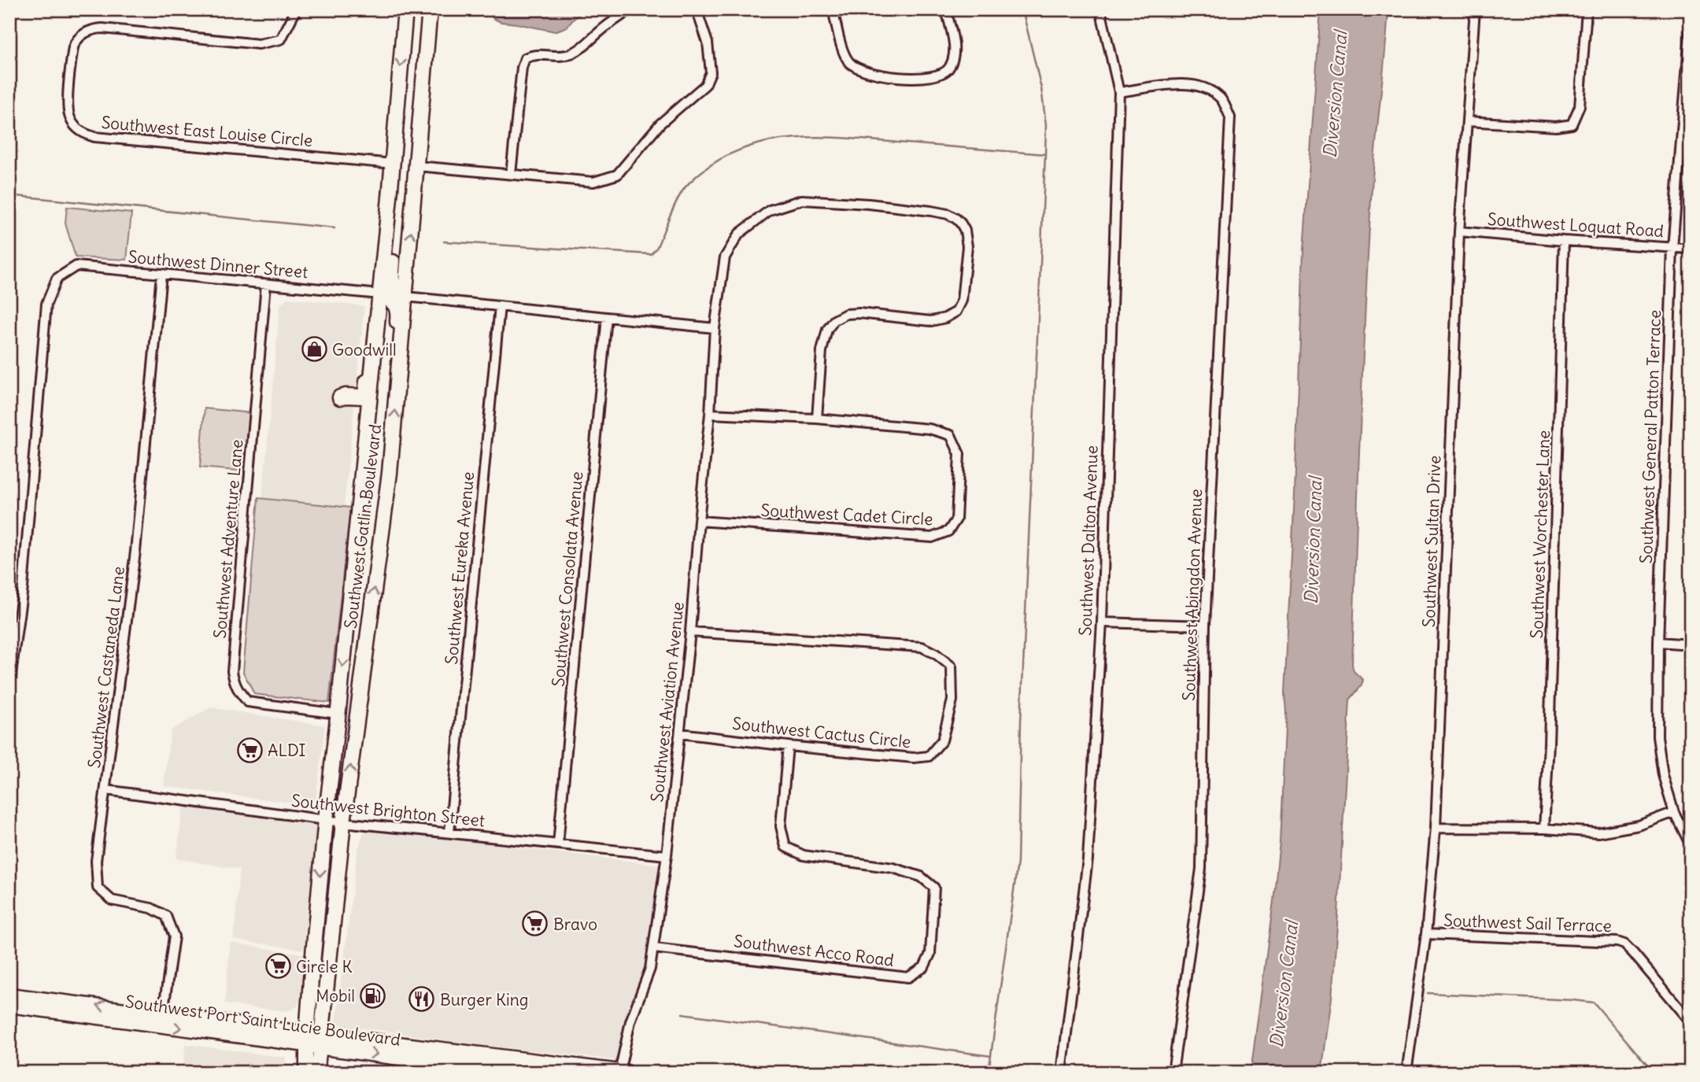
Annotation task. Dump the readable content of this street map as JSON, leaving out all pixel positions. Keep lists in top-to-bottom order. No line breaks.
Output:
{"streets":{"main road":["Southwest Gatlin Boulevard","Southwest Port Saint Lucie Boulevard"],"street":["Southwest East Louise Circle","Southwest Loquat Road","Southwest Dinner Street","Southwest General Patton Terrace","Southwest Cadet Circle","Southwest Worchester Lane","Southwest Adventure Lane","Southwest Dalton Avenue","Southwest Sultan Drive","Southwest Eureka Avenue","Southwest Consolata Avenue","Southwest Abingdon Avenue","Southwest Castaneda Lane","Southwest Aviation Avenue","Southwest Cactus Circle","Southwest Brighton Street","Southwest Sail Terrace","Southwest Acco Road"]},"crossings":[["Southwest East Louise Circle","Southwest Gatlin Boulevard"],["Southwest Loquat Road","Southwest General Patton Terrace"],["Southwest Loquat Road","Southwest Worchester Lane"],["Southwest Loquat Road","Southwest Sultan Drive"],["Southwest Dinner Street","Southwest Gatlin Boulevard"],["Southwest Dinner Street","Southwest Adventure Lane"],["Southwest Dinner Street","Southwest Castaneda Lane"],["Southwest Cadet Circle","Southwest Aviation Avenue"],["Southwest Gatlin Boulevard","Southwest Adventure Lane"],["Southwest Gatlin Boulevard","Southwest Brighton Street"],["Southwest Gatlin Boulevard","Southwest Port Saint Lucie Boulevard"],["Southwest Dalton Avenue","Southwest Abingdon Avenue"],["Southwest Sultan Drive","Southwest Sail Terrace"],["Southwest Eureka Avenue","Southwest Brighton Street"],["Southwest Consolata Avenue","Southwest Brighton Street"],["Southwest Castaneda Lane","Southwest Brighton Street"],["Southwest Castaneda Lane","Southwest Port Saint Lucie Boulevard"],["Southwest Aviation Avenue","Southwest Cactus Circle"],["Southwest Aviation Avenue","Southwest Brighton Street"],["Southwest Aviation Avenue","Southwest Acco Road"],["Southwest Aviation Avenue","Southwest Port Saint Lucie Boulevard"],["Southwest Cactus Circle","Southwest Acco Road"]],"water":["Diversion Canal"],"places":{"shop":["Goodwill"],"supermarket":["ALDI","Bravo","Circle K"],"fuel station":["Mobil"],"restaurant":["Burger King"]}}
